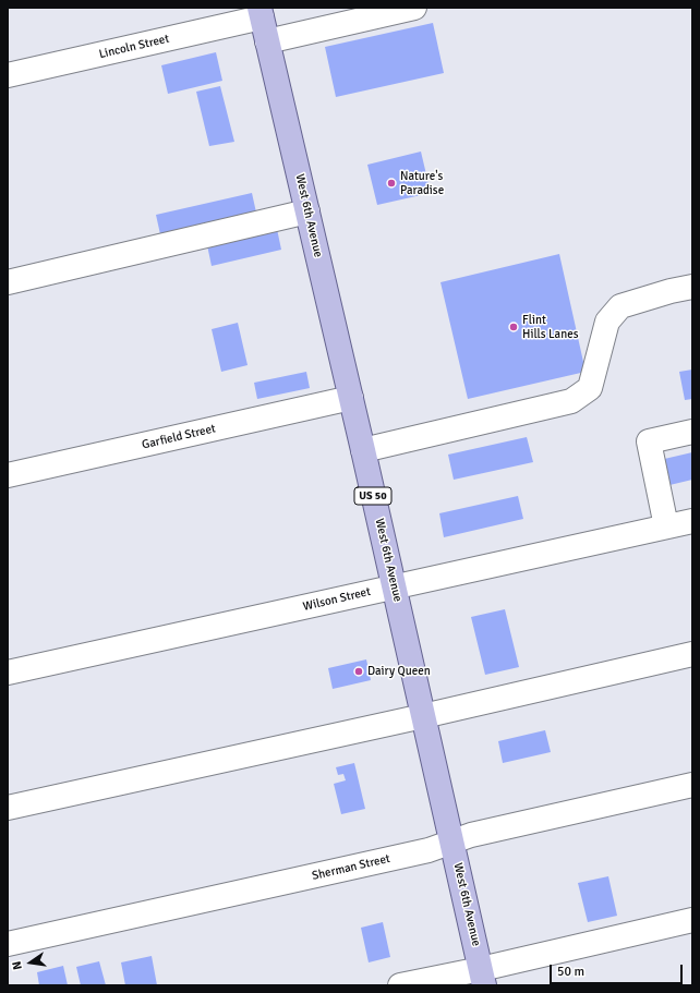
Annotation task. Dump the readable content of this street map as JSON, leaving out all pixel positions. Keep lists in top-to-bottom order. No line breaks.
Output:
{"streets":{"main road":["West 6th Avenue","US 50"],"street":["Lincoln Street","Garfield Street","Wilson Street","Sherman Street"]},"crossings":[["Lincoln Street","West 6th Avenue"],["West 6th Avenue","Garfield Street"],["West 6th Avenue","Wilson Street"],["West 6th Avenue","Sherman Street"]],"places":["Nature's Paradise","Flint Hills Lanes","Dairy Queen"],"scale_bar":"50 m","north":"left"}
